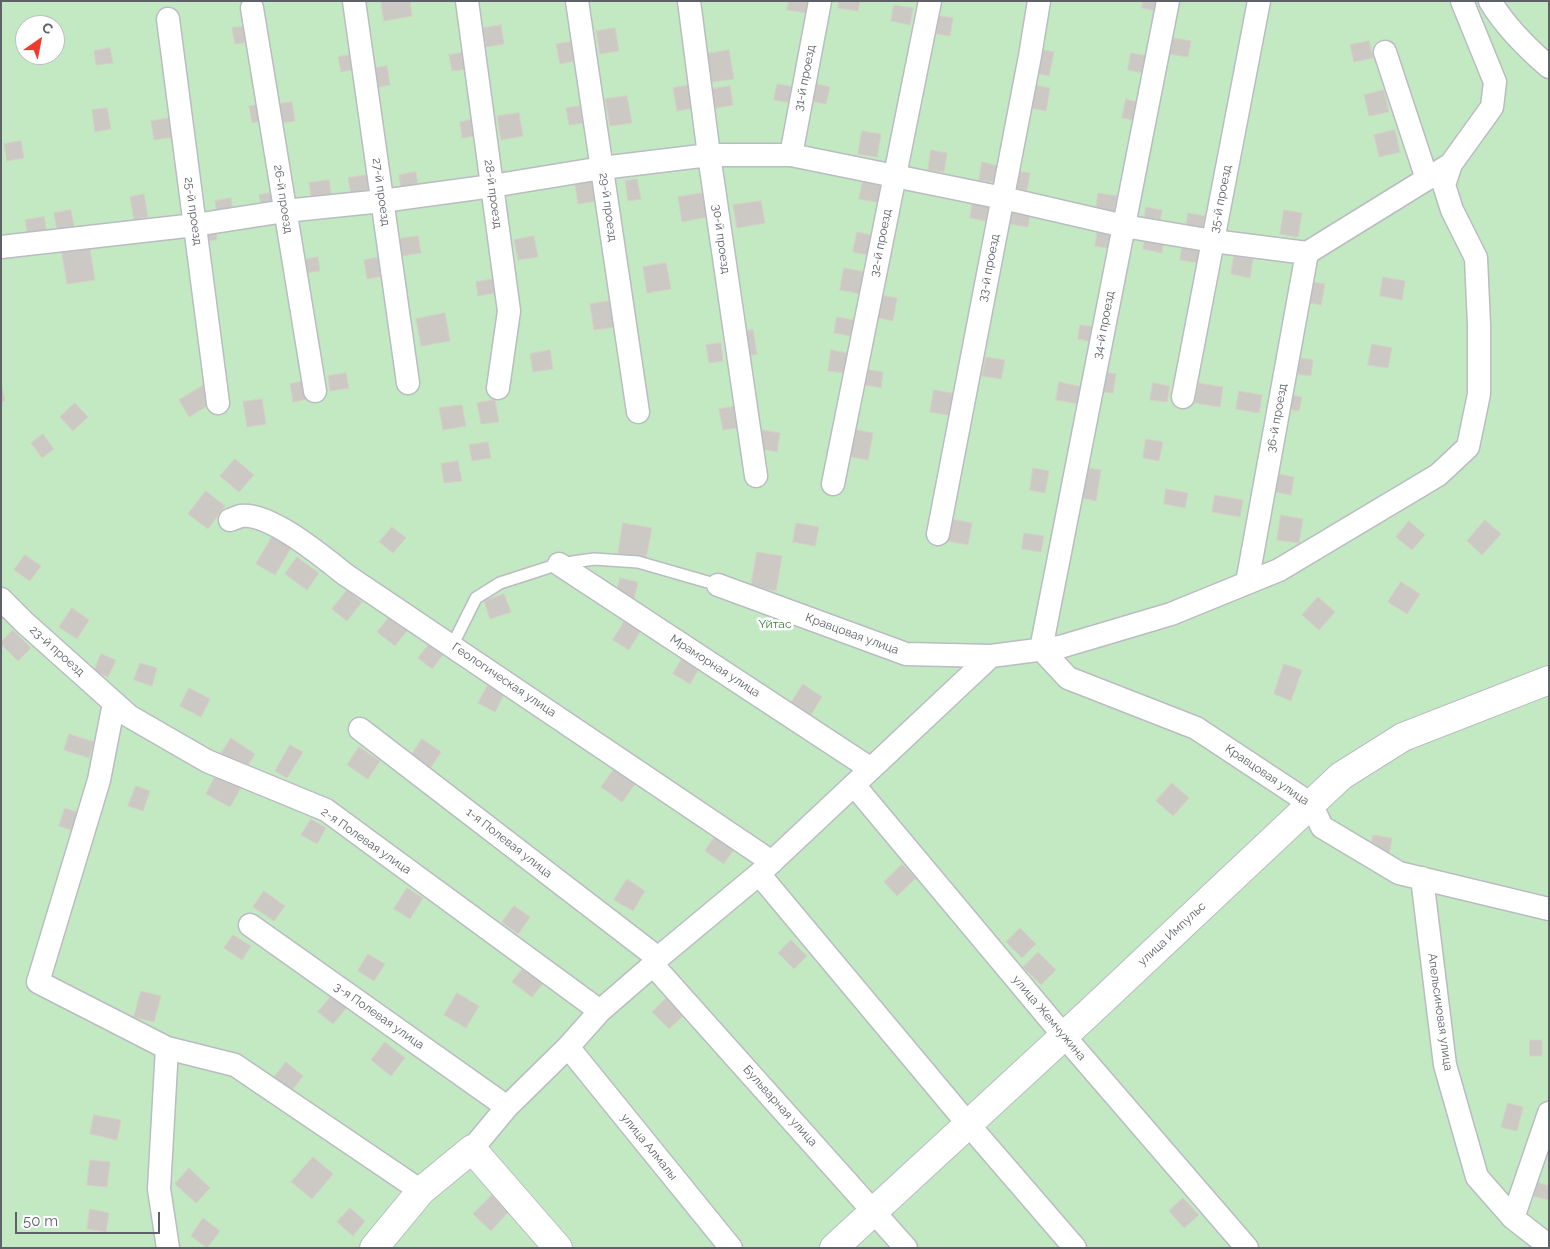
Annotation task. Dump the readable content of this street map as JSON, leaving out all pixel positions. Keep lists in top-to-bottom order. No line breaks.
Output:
{"streets":{"street":["31-й проезд","27-й проезд","28-й проезд","26-й проезд","35-й проезд","29-й проезд","25-й проезд","30-й проезд","32-й проезд","33-й проезд","34-й проезд","36-й проезд","Кравцовая улица","23-й проезд","Мраморная улица","Геологическая улица","2-я Полевая улица","1-я Полевая улица","улица Импульс","Апельсиновая улица","3-я Полевая улица","улица Жемчужина","Бульварная улица","улица Алмалы"]},"crossings":[["34-й проезд","Кравцовая улица"],["36-й проезд","Кравцовая улица"],["Кравцовая улица","улица Импульс"],["Кравцовая улица","Апельсиновая улица"],["23-й проезд","2-я Полевая улица"],["Геологическая улица","улица Импульс"],["1-я Полевая улица","Бульварная улица"],["улица Импульс","улица Жемчужина"],["улица Импульс","Бульварная улица"]],"parks":["Үйтас"],"scale_bar":"50 m","north":"top right"}
